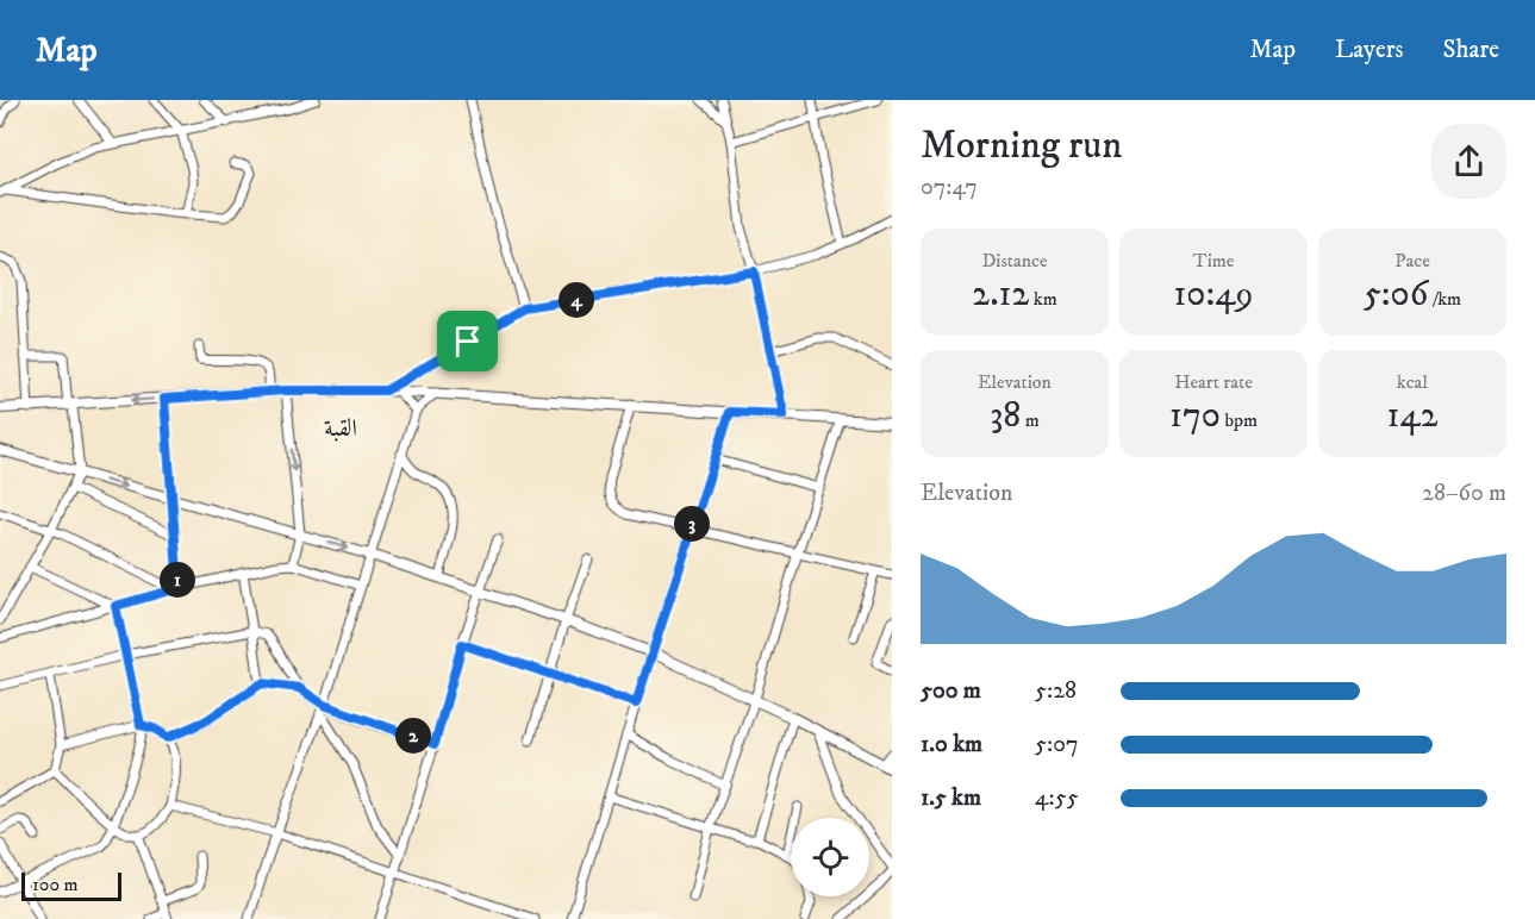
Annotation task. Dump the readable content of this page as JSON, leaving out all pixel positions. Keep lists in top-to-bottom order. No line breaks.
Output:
{"districts":["القبة"],"scale_bar":"100 m","page":{"header":"Map","nav":["Map","Layers","Share"],"heading":["Morning run","07:47"],"stats":[["Distance","2.12 km"],["Time","10:49"],["Pace","5:06 /km"],["Elevation","38 m"],["Heart rate","170 bpm"],["kcal","142"]],"pins":["4","3","1","2"],"chart":["Elevation","28–60 m"],"list":[{"name":"500 m","note":"5:28"},{"name":"1.0 km","note":"5:07"},{"name":"1.5 km","note":"4:55"}],"scale":"100 m"}}
